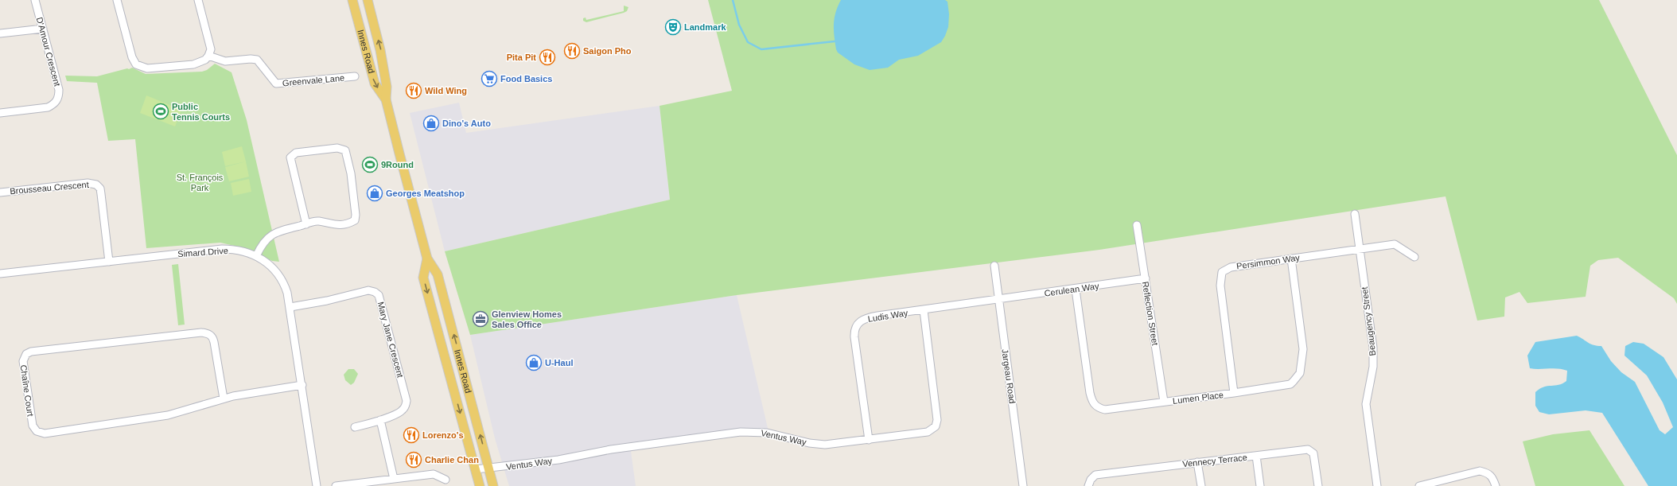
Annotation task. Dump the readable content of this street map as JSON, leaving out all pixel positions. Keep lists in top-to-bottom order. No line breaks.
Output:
{"streets":{"main road":["Innes Road"],"street":["D'Amour Crescent","Greenvale Lane","Brousseau Crescent","Simard Drive","Persimmon Way","Cerulean Way","Reflection Street","Ludis Way","Beaugency Street","Mary Jane Crescent","Jargeau Road","Chaîne Court","Lumen Place","Ventus Way","Vennecy Terrace"]},"crossings":[["Innes Road","Ventus Way"],["Brousseau Crescent","Simard Drive"],["Simard Drive","Mary Jane Crescent"],["Simard Drive","Chaîne Court"],["Persimmon Way","Beaugency Street"],["Persimmon Way","Lumen Place"],["Cerulean Way","Reflection Street"],["Cerulean Way","Ludis Way"],["Cerulean Way","Jargeau Road"],["Cerulean Way","Lumen Place"],["Reflection Street","Lumen Place"],["Ludis Way","Jargeau Road"],["Ludis Way","Ventus Way"]],"parks":["St. François Park"],"places":{"theatre":["Landmark"],"restaurant":["Saigon Pho","Pita Pit","Wild Wing","Lorenzo's","Charlie Chan"],"supermarket":["Food Basics"],"sports":["Public Tennis Courts","9Round"],"shop":["Dino's Auto","Georges Meatshop","U-Haul"],"office":["Glenview Homes Sales Office"]}}
